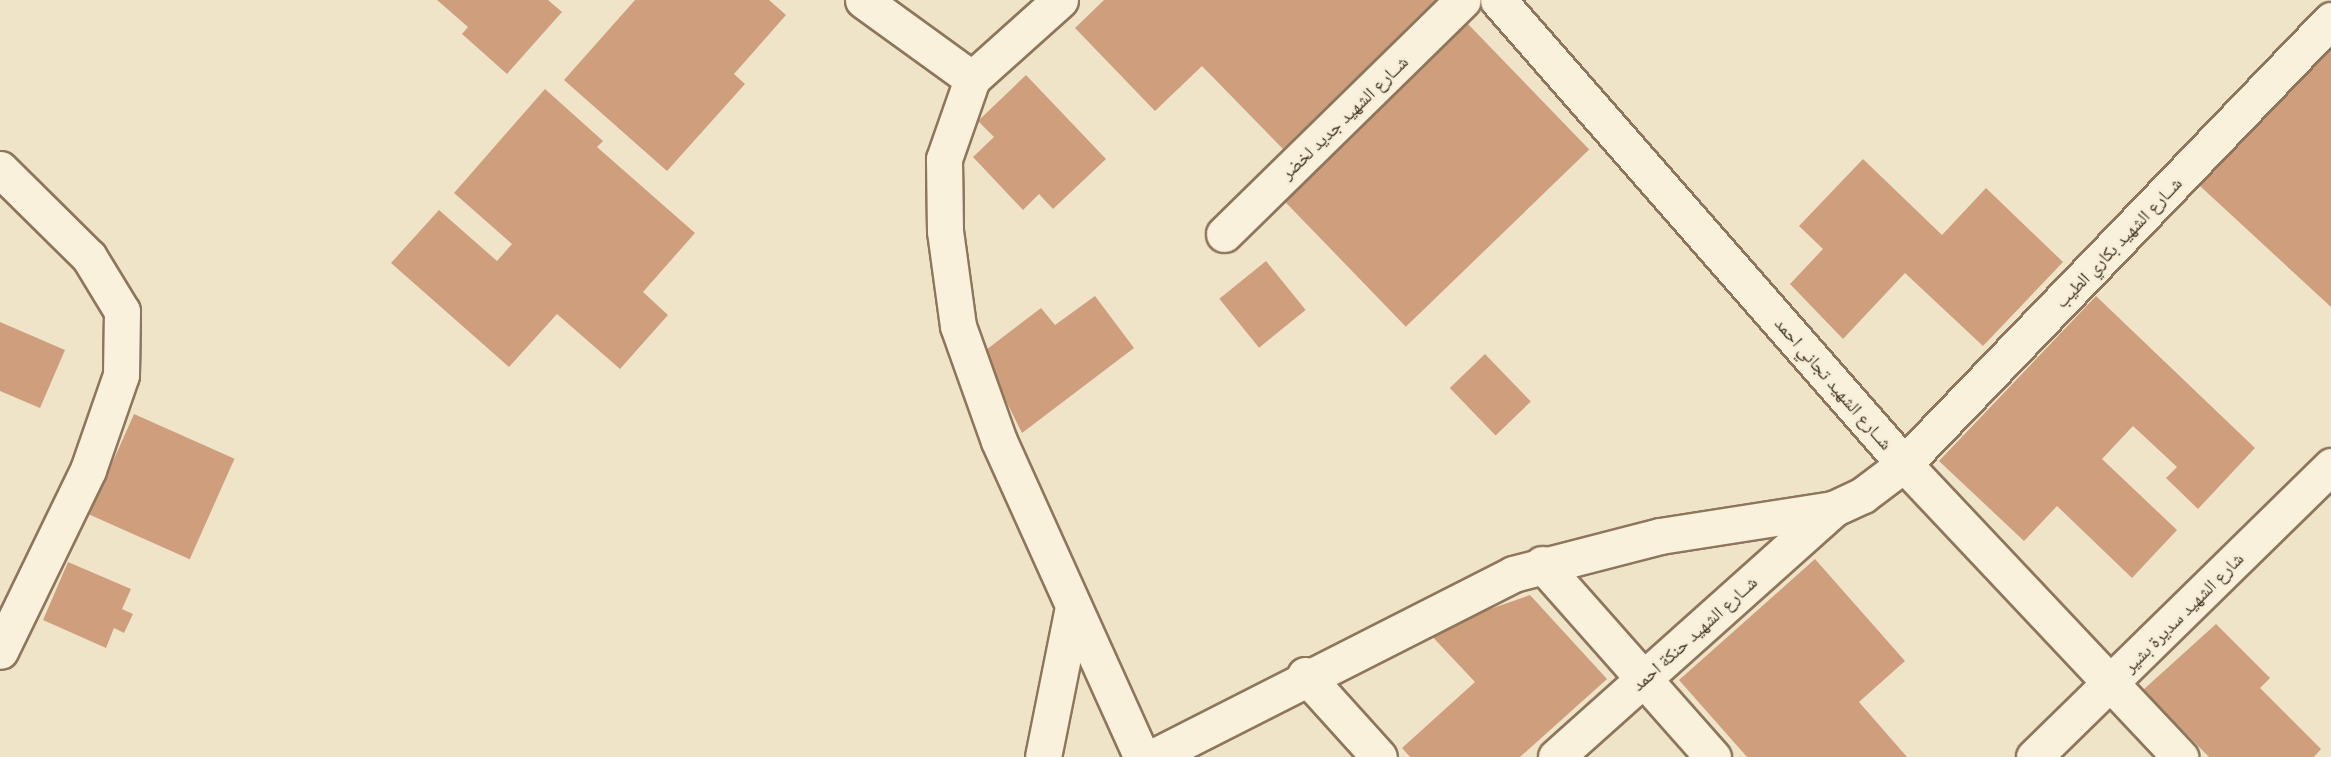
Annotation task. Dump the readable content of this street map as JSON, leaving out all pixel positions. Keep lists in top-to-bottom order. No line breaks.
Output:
{"streets":{"street":["شــارع الشهيد جديد لخضر","شــارع الشهيد بكاري الطيب","شــارع الشهيد تجاني احمد","شارع الشهيد سديرة بشير","شــارع الشهيد حنكة احمد"]},"crossings":[["شــارع الشهيد بكاري الطيب","شــارع الشهيد تجاني احمد"],["شــارع الشهيد بكاري الطيب","شــارع الشهيد حنكة احمد"],["شــارع الشهيد تجاني احمد","شارع الشهيد سديرة بشير"]]}
